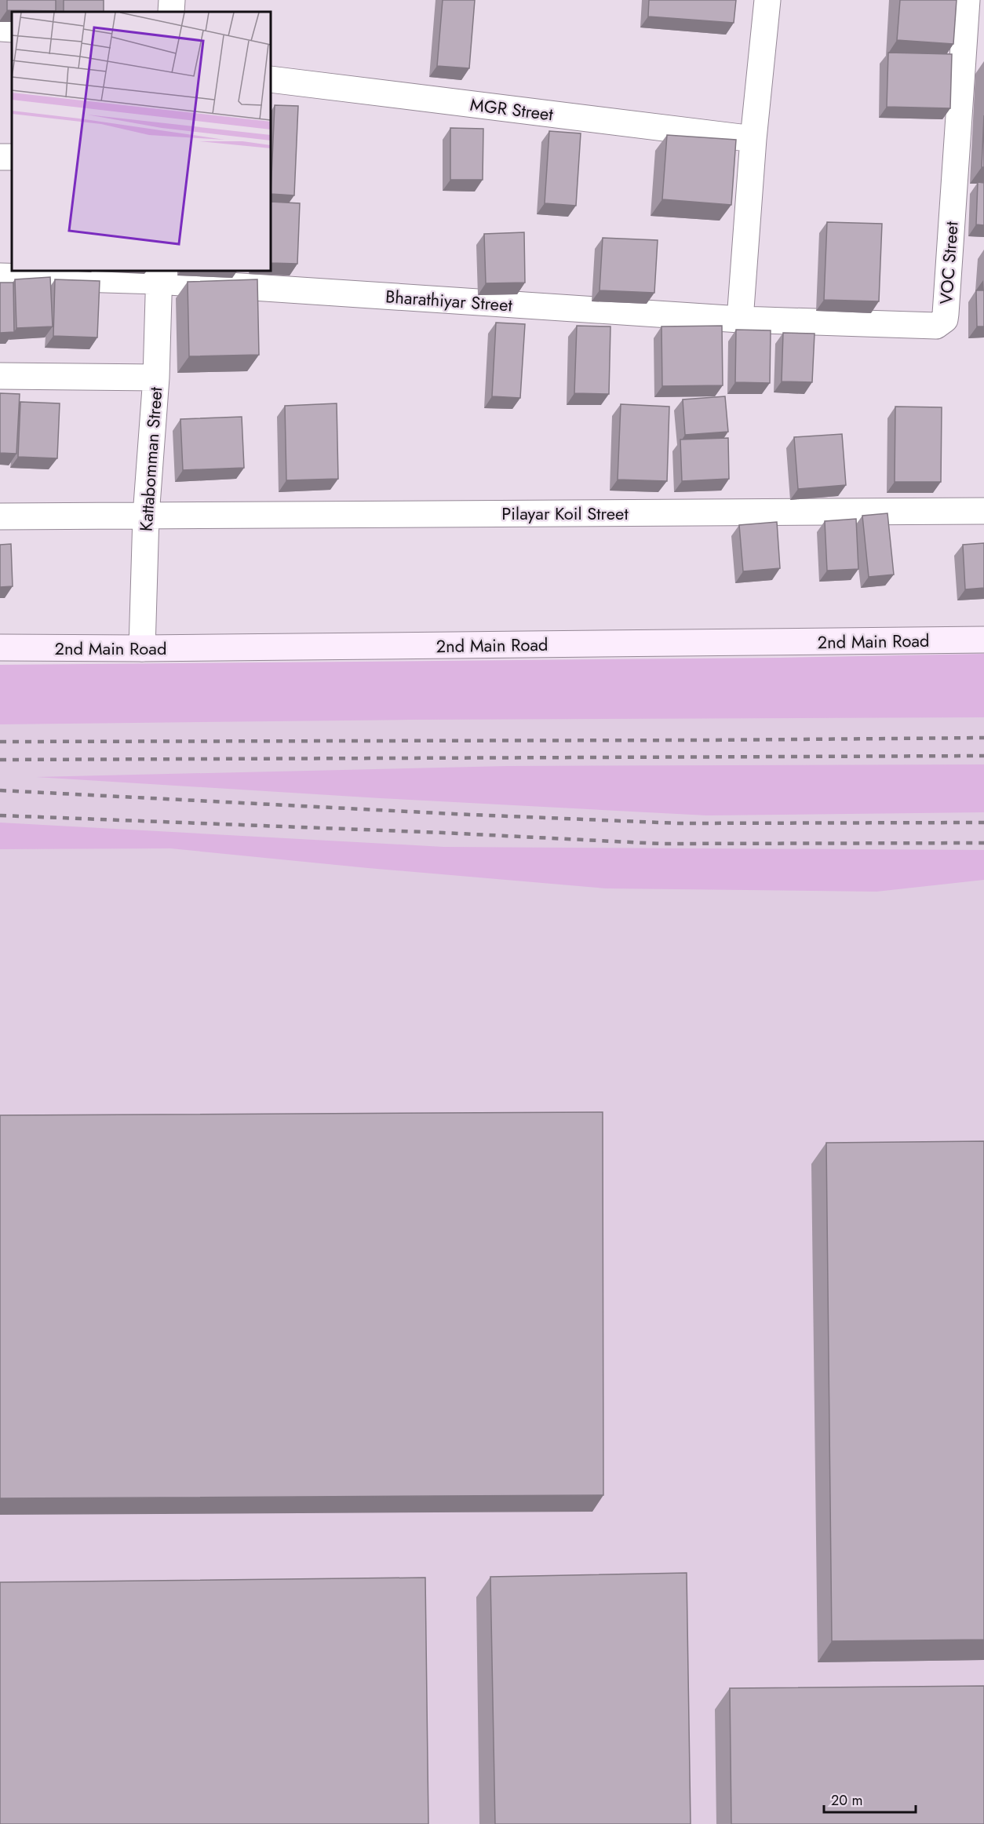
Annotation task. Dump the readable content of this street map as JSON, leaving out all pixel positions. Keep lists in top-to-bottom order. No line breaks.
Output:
{"streets":{"street":["MGR Street","VOC Street","Bharathiyar Street","Kattabomman Street","Pilayar Koil Street","2nd Main Road"]},"crossings":[["VOC Street","Bharathiyar Street"],["Bharathiyar Street","Kattabomman Street"],["Kattabomman Street","Pilayar Koil Street"],["Kattabomman Street","2nd Main Road"]],"scale_bar":"20 m"}
